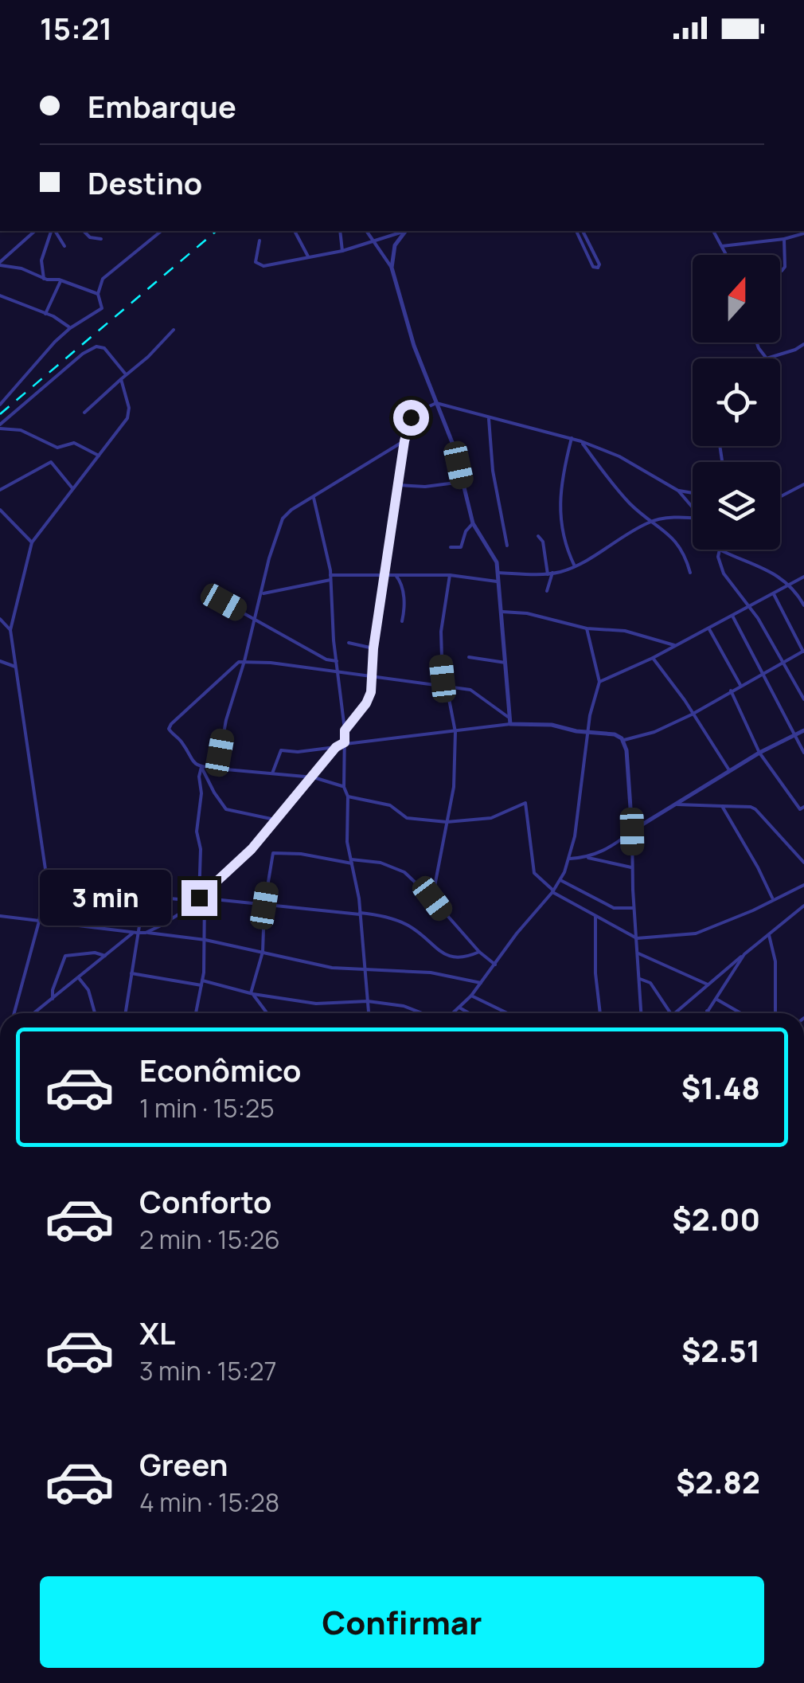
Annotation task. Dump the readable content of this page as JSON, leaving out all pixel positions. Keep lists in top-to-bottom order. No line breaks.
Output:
{"north":"top","page":{"status":"15:21","banner":["Embarque","Destino"],"bubble":"3 min","list":[{"name":"Econômico","note":"1 min · 15:25","value":"$1.48"},{"name":"Conforto","note":"2 min · 15:26","value":"$2.00"},{"name":"XL","note":"3 min · 15:27","value":"$2.51"},{"name":"Green","note":"4 min · 15:28","value":"$2.82"}],"buttons":"Confirmar"}}
